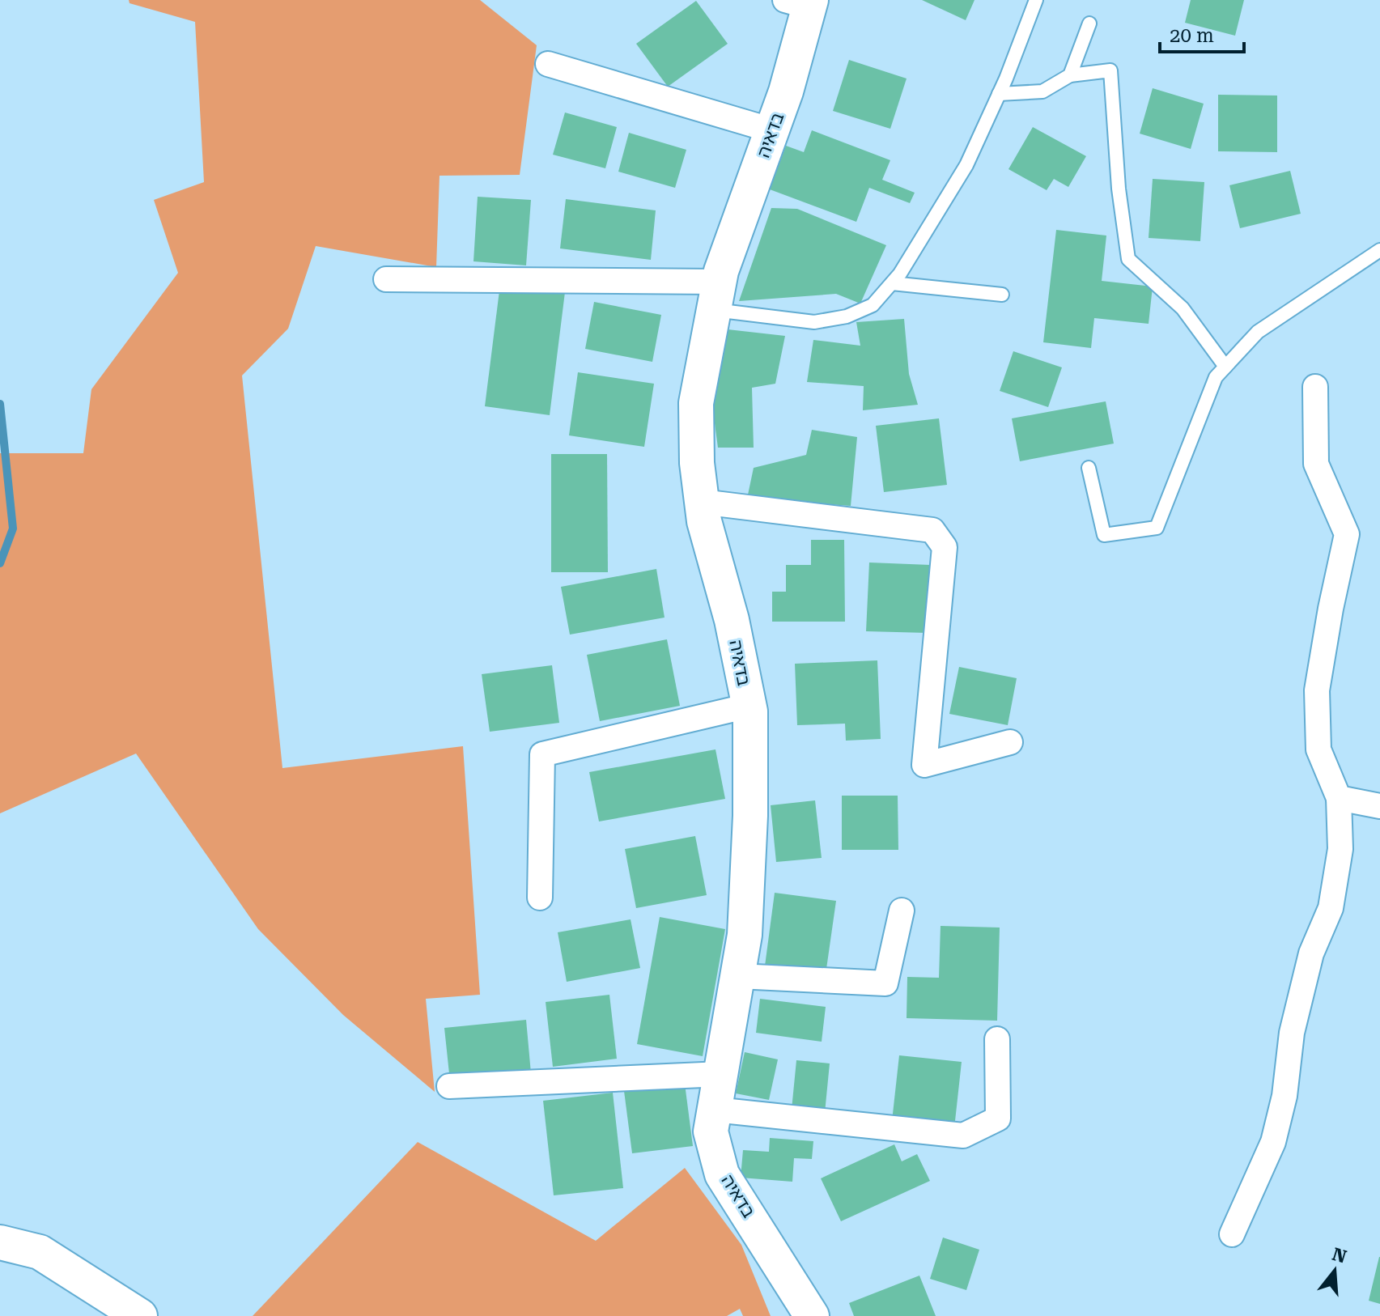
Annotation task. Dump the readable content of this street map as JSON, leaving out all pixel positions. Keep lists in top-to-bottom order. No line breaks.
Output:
{"streets":{"street":["בדאיה"]},"scale_bar":"20 m","north":"top"}
